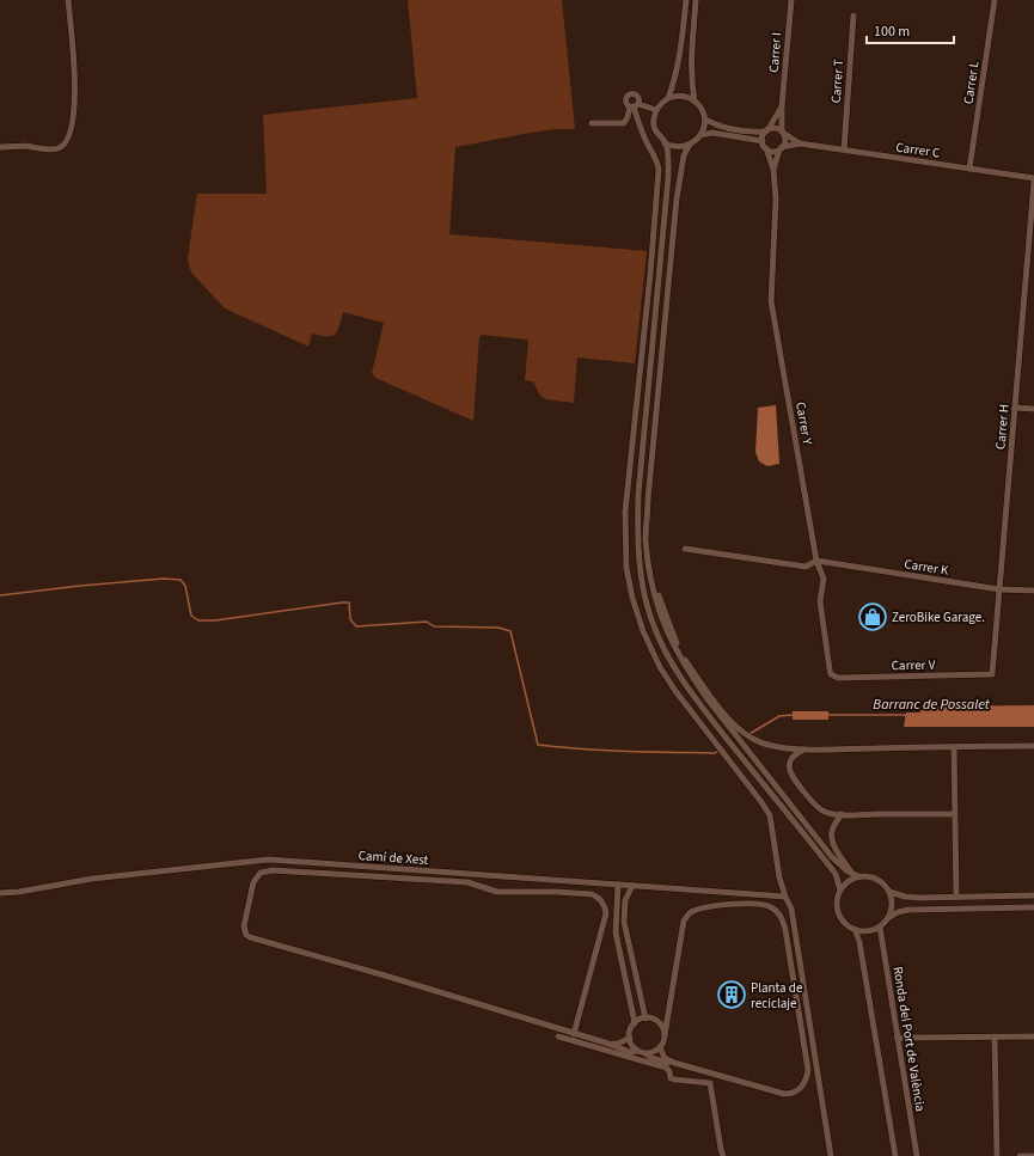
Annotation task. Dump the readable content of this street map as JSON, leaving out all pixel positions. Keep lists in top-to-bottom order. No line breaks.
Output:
{"streets":{"street":["Carrer I","Carrer T","Carrer L","Carrer C","Carrer Y","Carrer H","Carrer K","Carrer V","Camí de Xest","Ronda del Port de València"]},"crossings":[["Carrer I","Carrer C"],["Carrer I","Carrer Y"],["Carrer T","Carrer C"],["Carrer L","Carrer C"],["Carrer C","Carrer Y"],["Carrer C","Carrer H"],["Carrer Y","Carrer K"],["Carrer Y","Carrer V"],["Carrer H","Carrer K"],["Carrer H","Carrer V"]],"water":["Barranc de Possalet"],"places":{"shop":["ZeroBike Garage."],"building":["Planta de reciclaje"]},"scale_bar":"100 m"}
